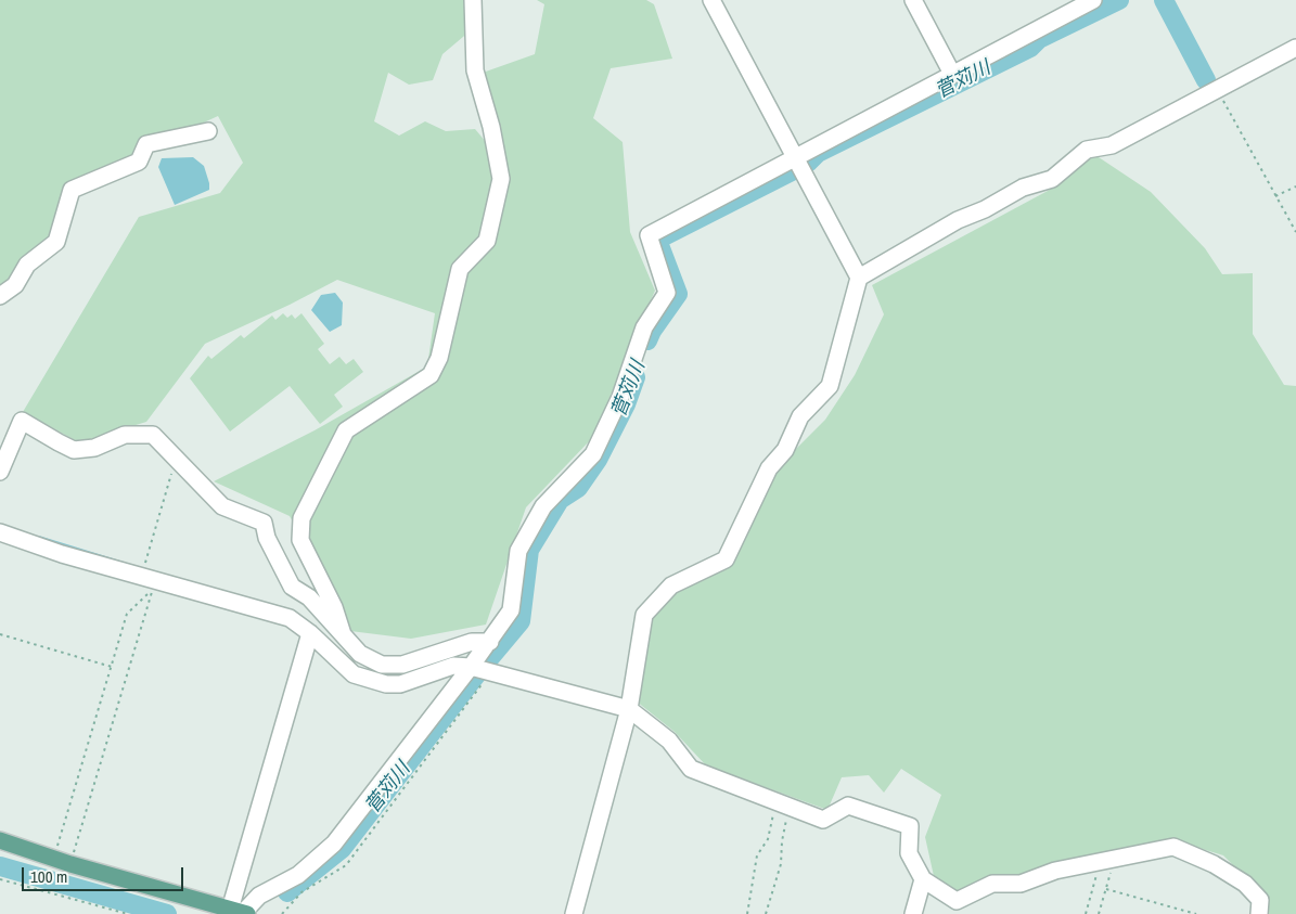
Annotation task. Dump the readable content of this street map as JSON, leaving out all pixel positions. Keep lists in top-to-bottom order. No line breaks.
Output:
{"water":["菅苅川"],"scale_bar":"100 m"}
